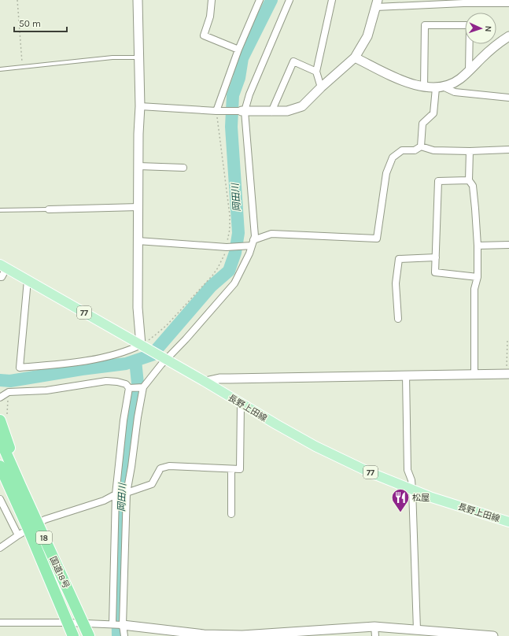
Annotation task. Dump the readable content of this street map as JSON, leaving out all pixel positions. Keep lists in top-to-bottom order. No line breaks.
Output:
{"streets":{"highway":["18","国道18号"],"main road":["77","長野上田線"]},"water":["岡田川"],"places":{"restaurant":["松屋"]},"scale_bar":"50 m","north":"right"}
